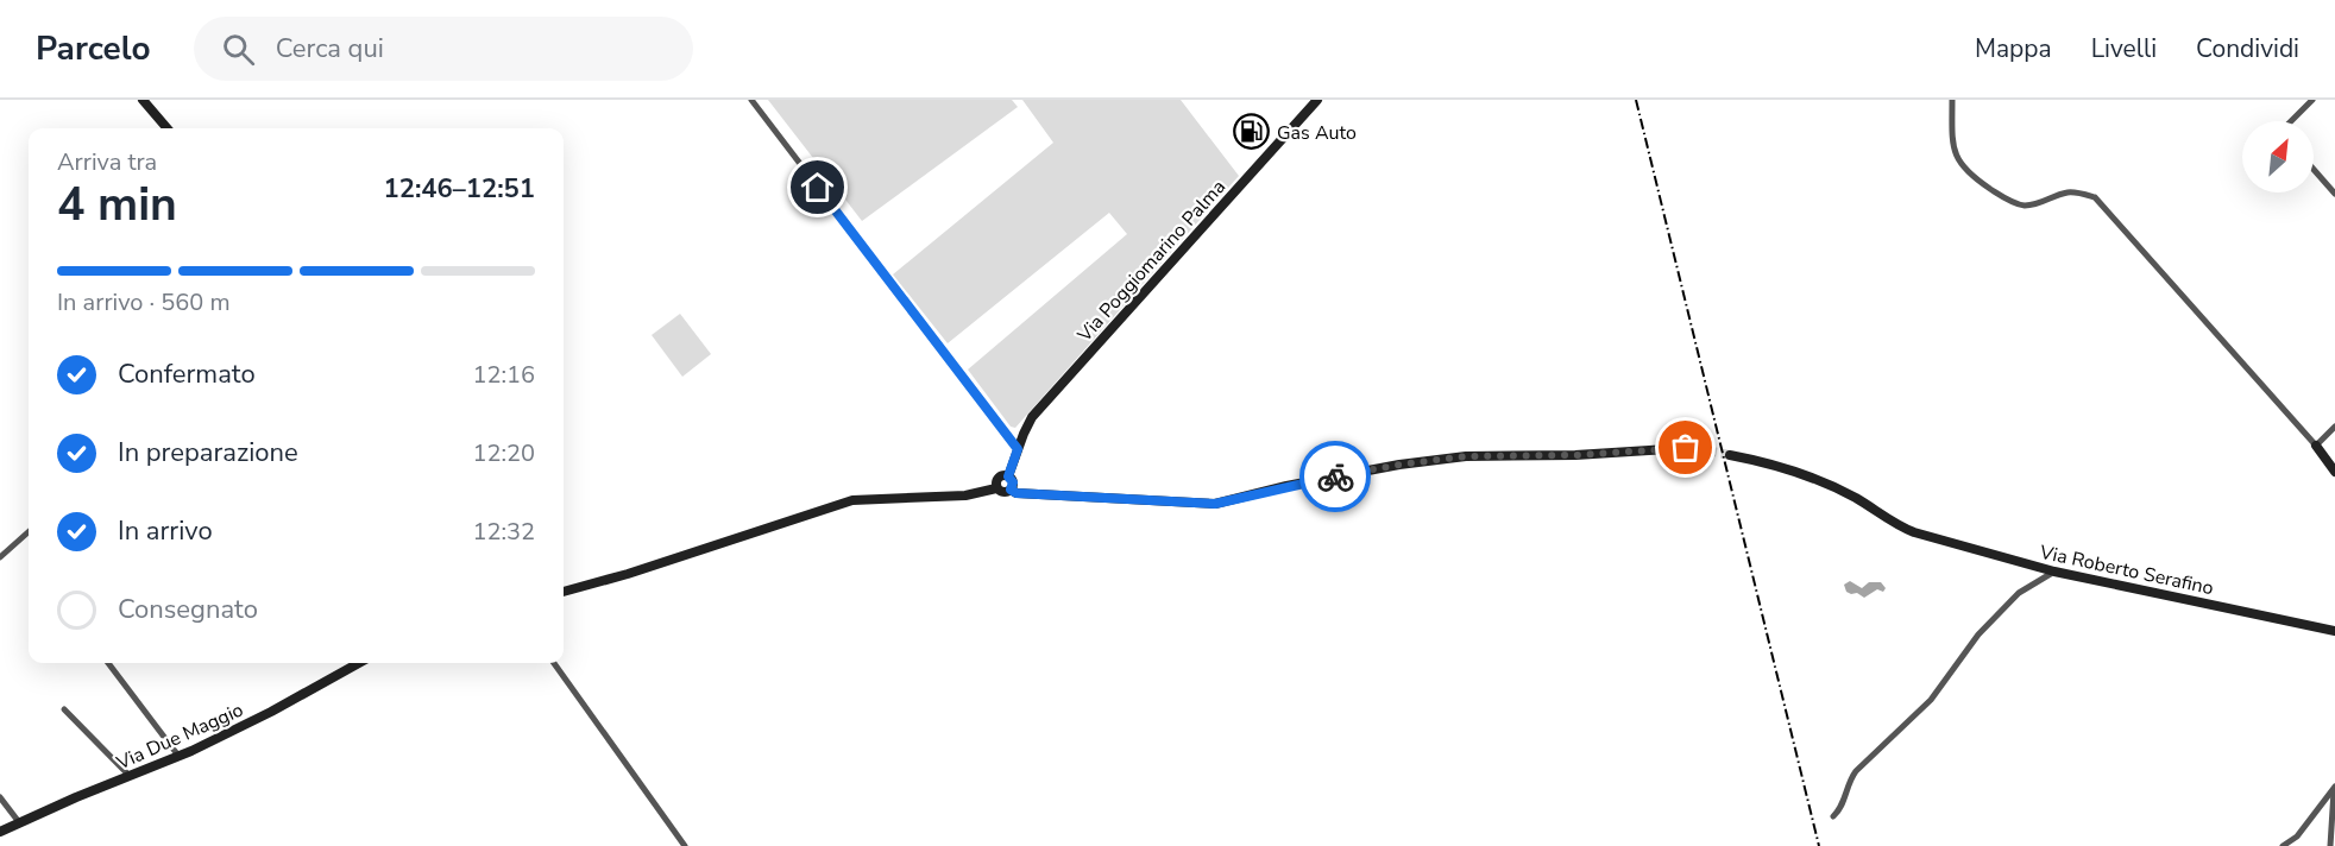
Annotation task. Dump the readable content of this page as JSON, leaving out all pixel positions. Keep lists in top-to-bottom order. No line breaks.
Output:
{"streets":{"main road":["Via Poggiomarino Palma","Via Roberto Serafino","Via Due Maggio"]},"places":{"fuel station":["Gas Auto"]},"north":"top right","page":{"header":"Parcelo","search":"Cerca qui","nav":["Mappa","Livelli","Condividi"],"heading":["4 min","Arriva tra","12:46–12:51"],"bar":"In arrivo · 560 m","list":[["Confermato","12:16"],["In preparazione","12:20"],["In arrivo","12:32"],"Consegnato"]}}
